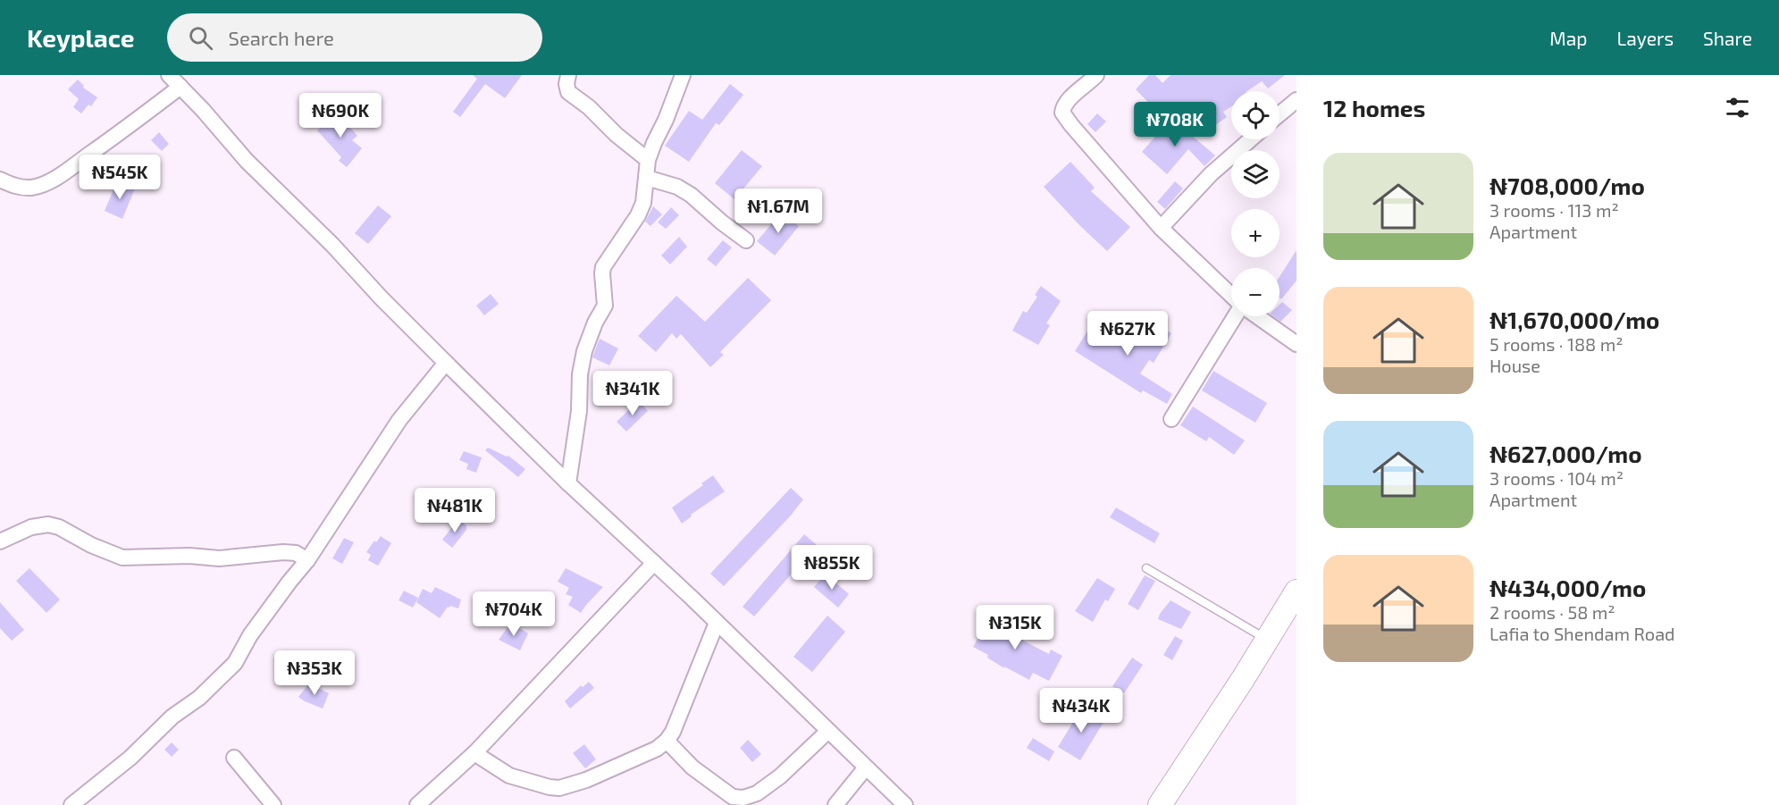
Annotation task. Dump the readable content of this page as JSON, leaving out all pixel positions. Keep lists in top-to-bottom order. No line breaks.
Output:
{"page":{"header":"Keyplace","search":"Search here","nav":["Map","Layers","Share"],"heading":"12 homes","map_buttons":["+","−"],"price":["₦690K","₦708K","₦545K","₦1.67M","₦627K","₦341K","₦481K","₦855K","₦704K","₦315K","₦353K","₦434K"],"list":[{"name":"₦708,000/mo","note":"3 rooms · 113 m² · Apartment"},{"name":"₦1,670,000/mo","note":"5 rooms · 188 m² · House"},{"name":"₦627,000/mo","note":"3 rooms · 104 m² · Apartment"},{"name":"₦434,000/mo","note":"2 rooms · 58 m² · Lafia to Shendam Road"}]}}
